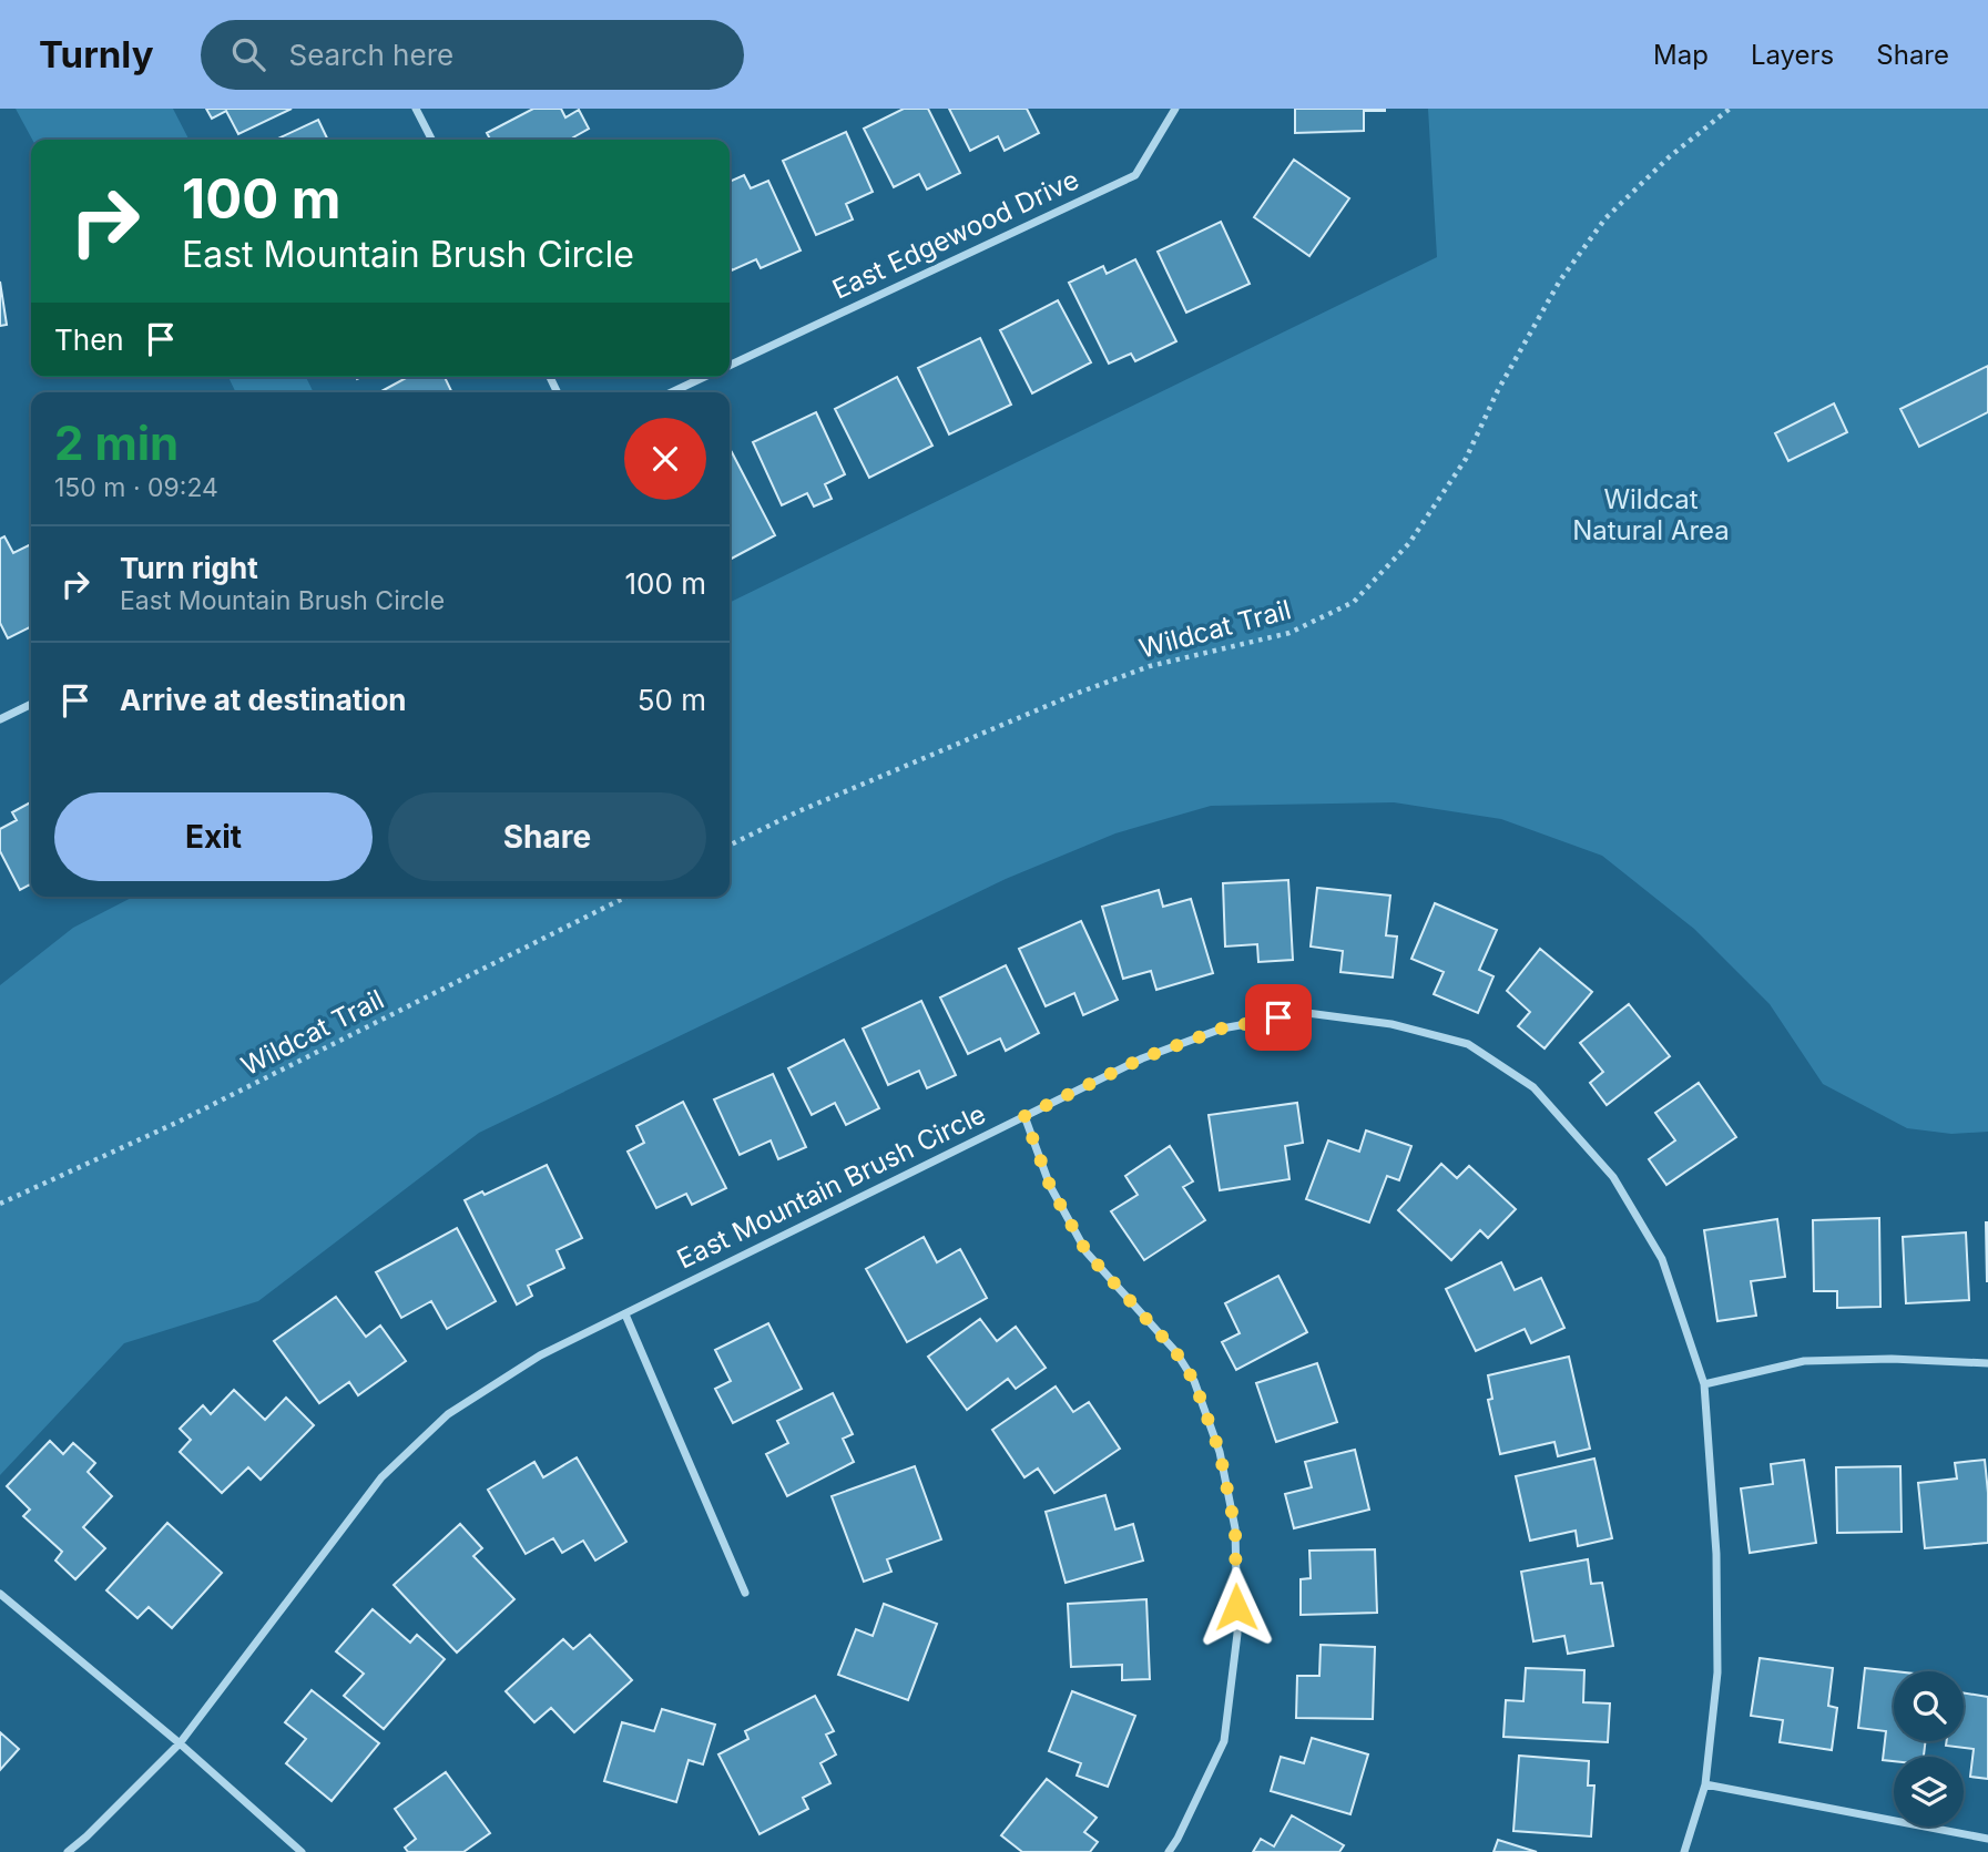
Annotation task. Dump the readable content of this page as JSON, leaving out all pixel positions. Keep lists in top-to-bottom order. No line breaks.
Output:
{"streets":{"street":["East Edgewood Drive","East Mountain Brush Circle"],"path":["Wildcat Trail"]},"parks":["Wildcat Natural Area"],"page":{"header":"Turnly","search":"Search here","nav":["Map","Layers","Share"],"turn":["100 m","East Mountain Brush Circle"],"then":"Then","heading":["2 min","150 m · 09:24"],"list":[{"name":"Turn right","note":"East Mountain Brush Circle","value":"100 m"},{"name":"Arrive at destination","value":"50 m"}],"buttons":["Exit","Share"]}}
